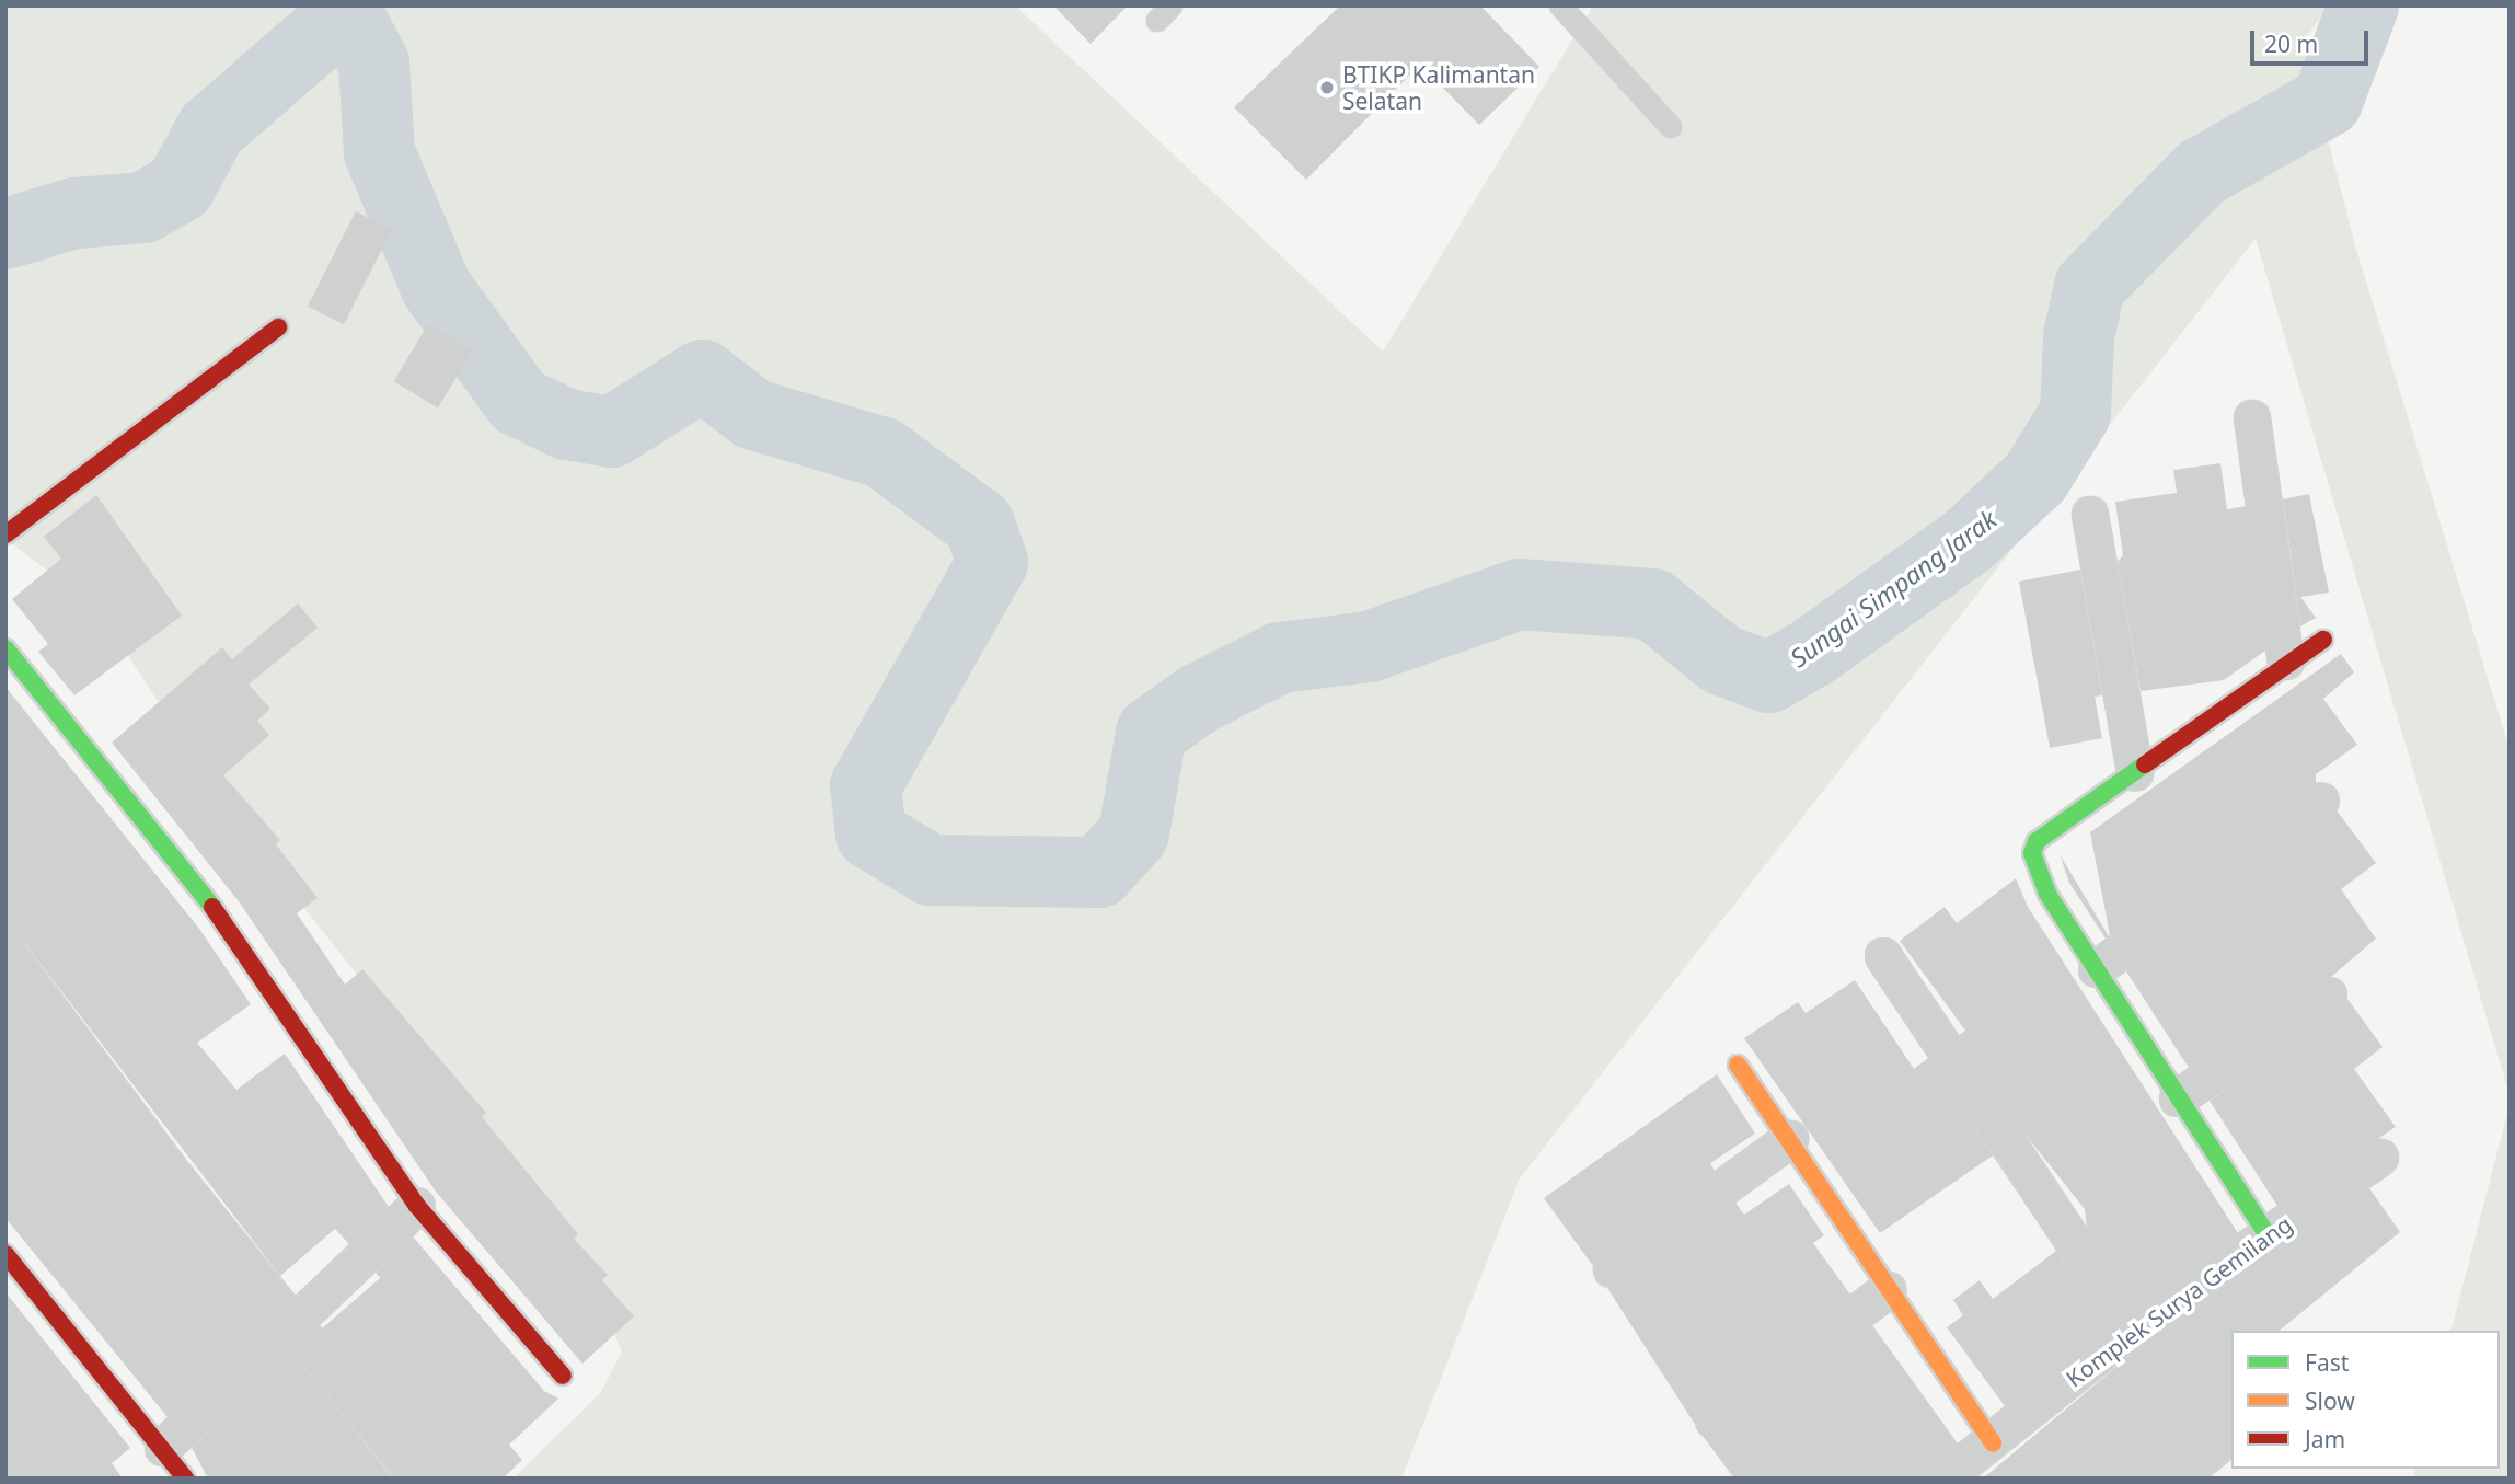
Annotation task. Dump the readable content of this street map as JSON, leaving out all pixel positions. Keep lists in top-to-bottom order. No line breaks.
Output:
{"streets":{"street":["Komplek Surya Gemilang"]},"water":["Sungai Simpang Jarak"],"places":["BTIKP Kalimantan Selatan"],"legend":["Fast","Slow","Jam"],"scale_bar":"20 m"}
